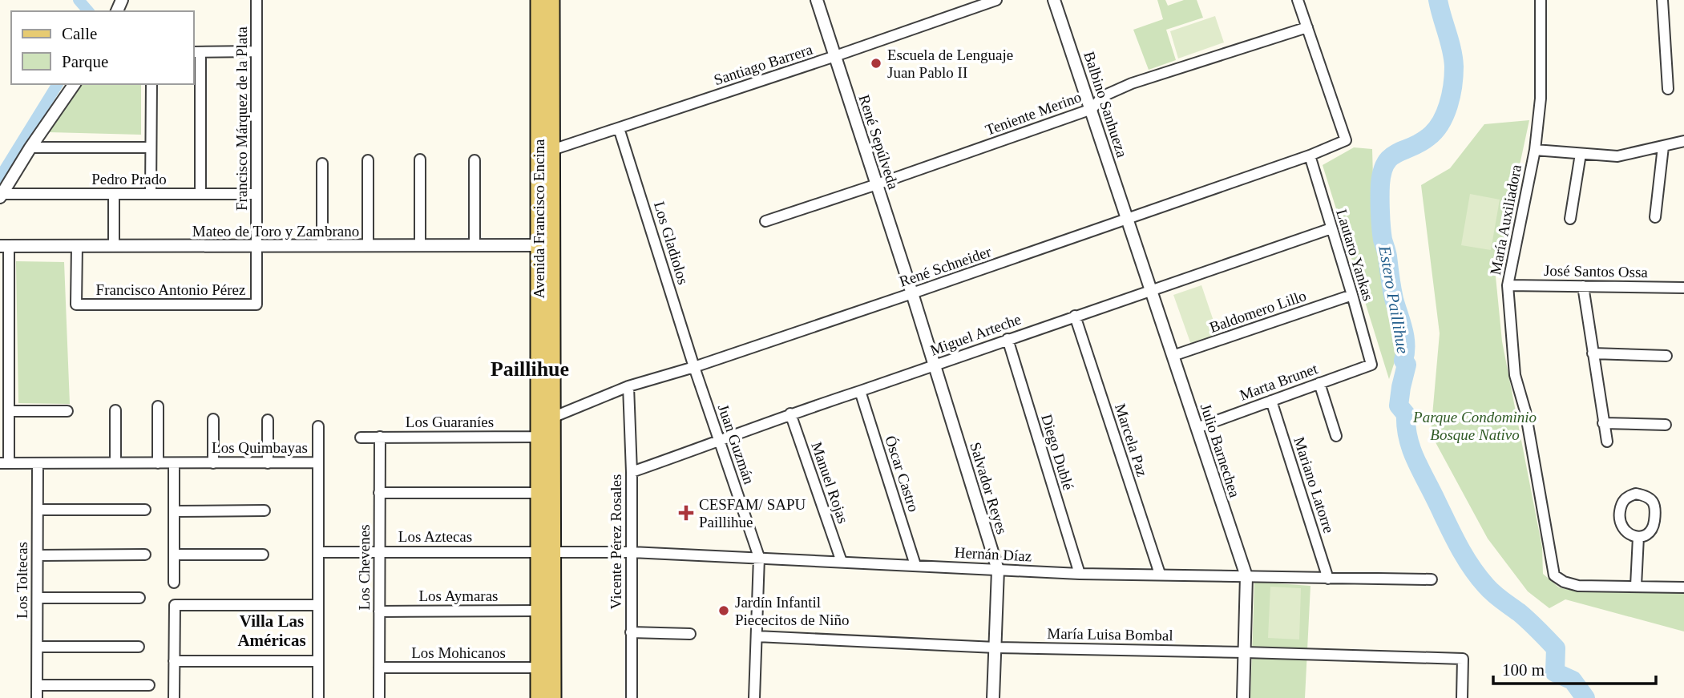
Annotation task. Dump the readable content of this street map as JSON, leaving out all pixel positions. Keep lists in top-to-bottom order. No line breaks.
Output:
{"streets":{"main road":["Avenida Francisco Encina"],"street":["Santiago Barrera","Balbino Sanhueza","Teniente Merino","Francisco Márquez de la Plata","René Sepúlveda","Pedro Prado","María Auxiliadora","Mateo de Toro y Zambrano","Los Gladiolos","Lautaro Yankas","René Schneider","José Santos Ossa","Francisco Antonio Pérez","Baldomero Lillo","Miguel Arteche","Marta Brunet","Los Guaraníes","Marcela Paz","Juan Guzmán","Los Quimbayas","Julio Barnechea","Diego Dublé","Óscar Castro","Manuel Rojas","Mariano Latorre","Salvador Reyes","Los Aztecas","Vicente Pérez Rosales","Hernán Díaz","Los Chevenes","Los Toltecas","Los Aymaras","María Luisa Bombal","Los Mohicanos"]},"crossings":[["Santiago Barrera","René Sepúlveda"],["Santiago Barrera","Avenida Francisco Encina"],["Santiago Barrera","Los Gladiolos"],["Balbino Sanhueza","Teniente Merino"],["Balbino Sanhueza","René Schneider"],["Balbino Sanhueza","Julio Barnechea"],["Teniente Merino","René Sepúlveda"],["Teniente Merino","René Schneider"],["Francisco Márquez de la Plata","Pedro Prado"],["Francisco Márquez de la Plata","Mateo de Toro y Zambrano"],["Francisco Márquez de la Plata","Francisco Antonio Pérez"],["René Sepúlveda","René Schneider"],["René Sepúlveda","Salvador Reyes"],["Avenida Francisco Encina","Mateo de Toro y Zambrano"],["Avenida Francisco Encina","René Schneider"],["Avenida Francisco Encina","Los Guaraníes"],["Avenida Francisco Encina","Los Aztecas"],["Avenida Francisco Encina","Hernán Díaz"],["Avenida Francisco Encina","Los Aymaras"],["Avenida Francisco Encina","Los Mohicanos"],["María Auxiliadora","José Santos Ossa"],["Mateo de Toro y Zambrano","Francisco Antonio Pérez"],["Los Gladiolos","René Schneider"],["Los Gladiolos","Juan Guzmán"],["Lautaro Yankas","René Schneider"],["Lautaro Yankas","Baldomero Lillo"],["Lautaro Yankas","Miguel Arteche"],["Lautaro Yankas","Marta Brunet"],["René Schneider","Juan Guzmán"],["René Schneider","Julio Barnechea"],["René Schneider","Salvador Reyes"],["René Schneider","Vicente Pérez Rosales"],["Baldomero Lillo","Julio Barnechea"],["Miguel Arteche","Marcela Paz"],["Miguel Arteche","Juan Guzmán"],["Miguel Arteche","Julio Barnechea"],["Miguel Arteche","Diego Dublé"],["Miguel Arteche","Óscar Castro"],["Miguel Arteche","Manuel Rojas"],["Miguel Arteche","Salvador Reyes"],["Miguel Arteche","Vicente Pérez Rosales"],["Marta Brunet","Julio Barnechea"],["Marta Brunet","Mariano Latorre"],["Los Guaraníes","Los Chevenes"],["Marcela Paz","Hernán Díaz"],["Juan Guzmán","Hernán Díaz"],["Juan Guzmán","María Luisa Bombal"],["Los Quimbayas","Los Aztecas"],["Los Quimbayas","Los Toltecas"],["Julio Barnechea","Hernán Díaz"],["Julio Barnechea","María Luisa Bombal"],["Diego Dublé","Hernán Díaz"],["Óscar Castro","Hernán Díaz"],["Manuel Rojas","Hernán Díaz"],["Mariano Latorre","Hernán Díaz"],["Salvador Reyes","Hernán Díaz"],["Salvador Reyes","María Luisa Bombal"],["Los Aztecas","Hernán Díaz"],["Los Aztecas","Los Chevenes"],["Vicente Pérez Rosales","Hernán Díaz"],["Los Chevenes","Los Aymaras"],["Los Chevenes","Los Mohicanos"]],"districts":["Paillihue","Villa Las Américas"],"water":["Estero Paillihue"],"parks":["Parque Condominio Bosque Nativo"],"places":{"other":["Escuela de Lenguaje Juan Pablo II","Jardín Infantil Piececitos de Niño"],"health":["CESFAM/ SAPU Paillihue"]},"legend":["Calle","Parque"],"scale_bar":"100 m"}
